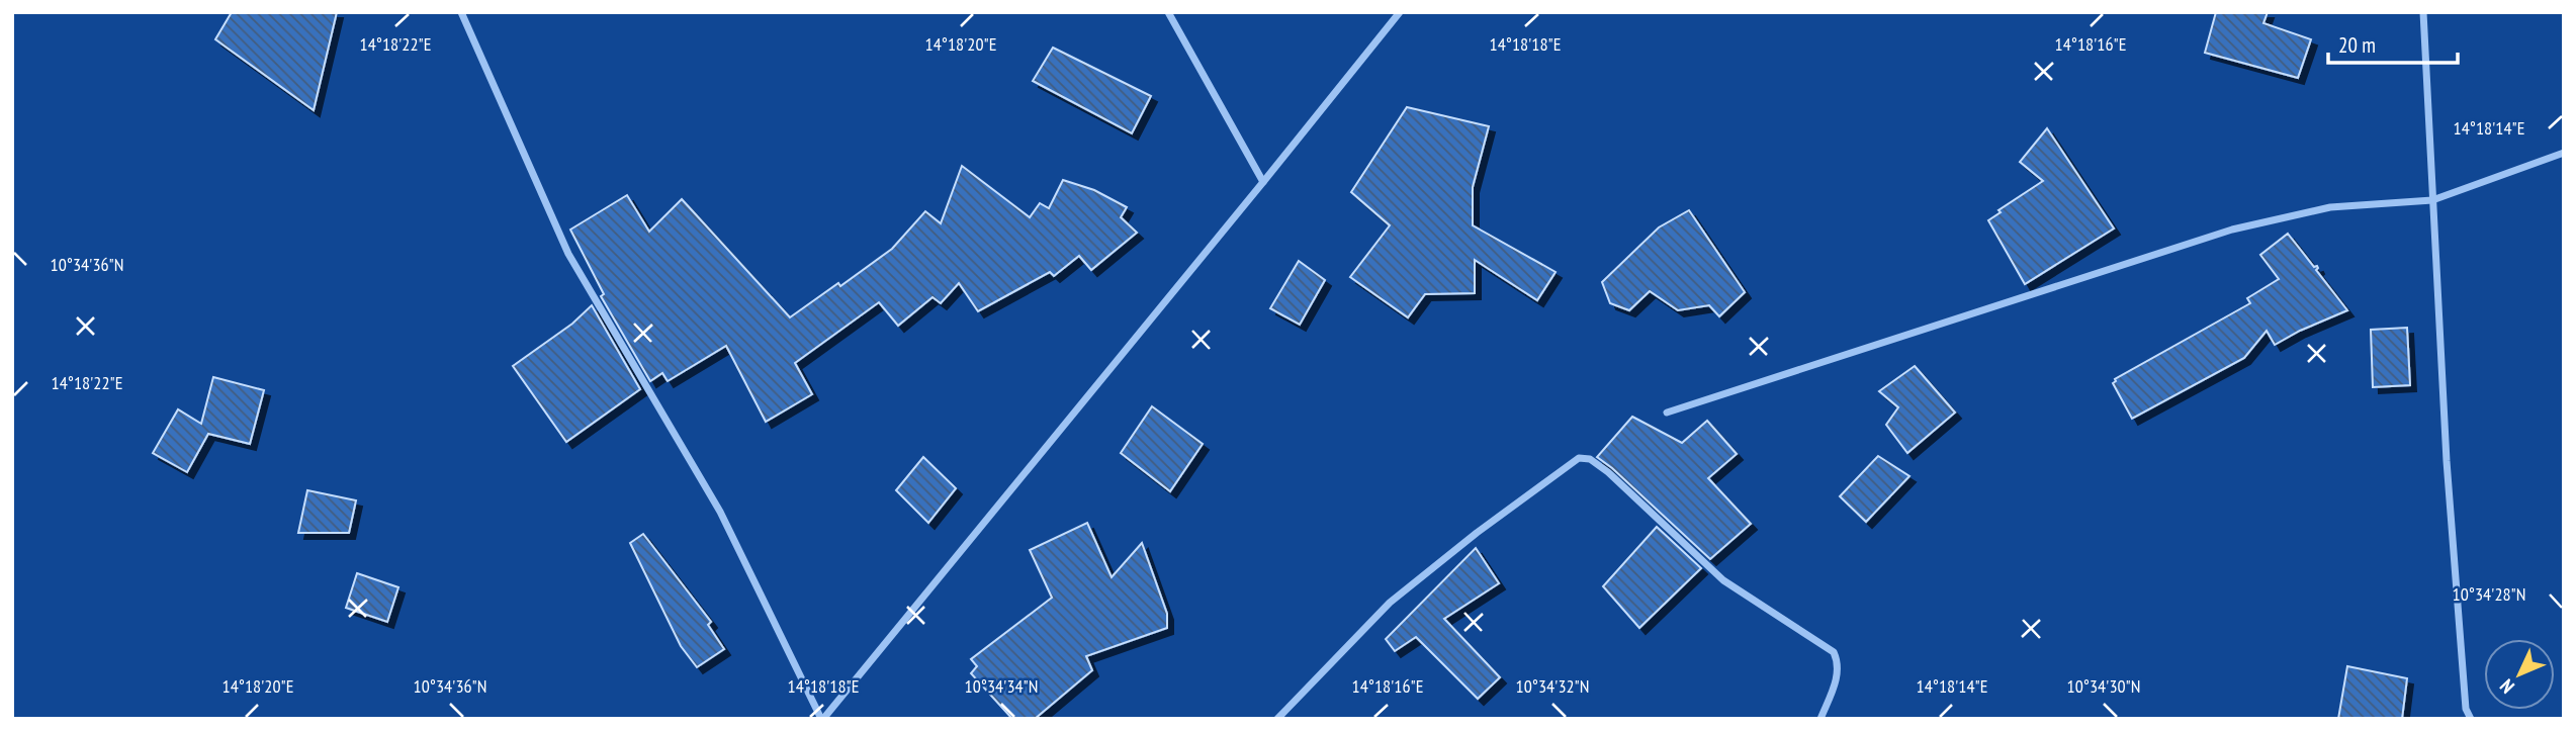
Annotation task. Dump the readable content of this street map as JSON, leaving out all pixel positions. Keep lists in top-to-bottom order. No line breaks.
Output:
{"scale_bar":"20 m","north":"bottom left","coordinates":["14°18'22\"E","14°18'20\"E","14°18'18\"E","14°18'16\"E","14°18'14\"E","10°34'36\"N","10°34'28\"N","10°34'34\"N","10°34'32\"N","10°34'30\"N"]}
